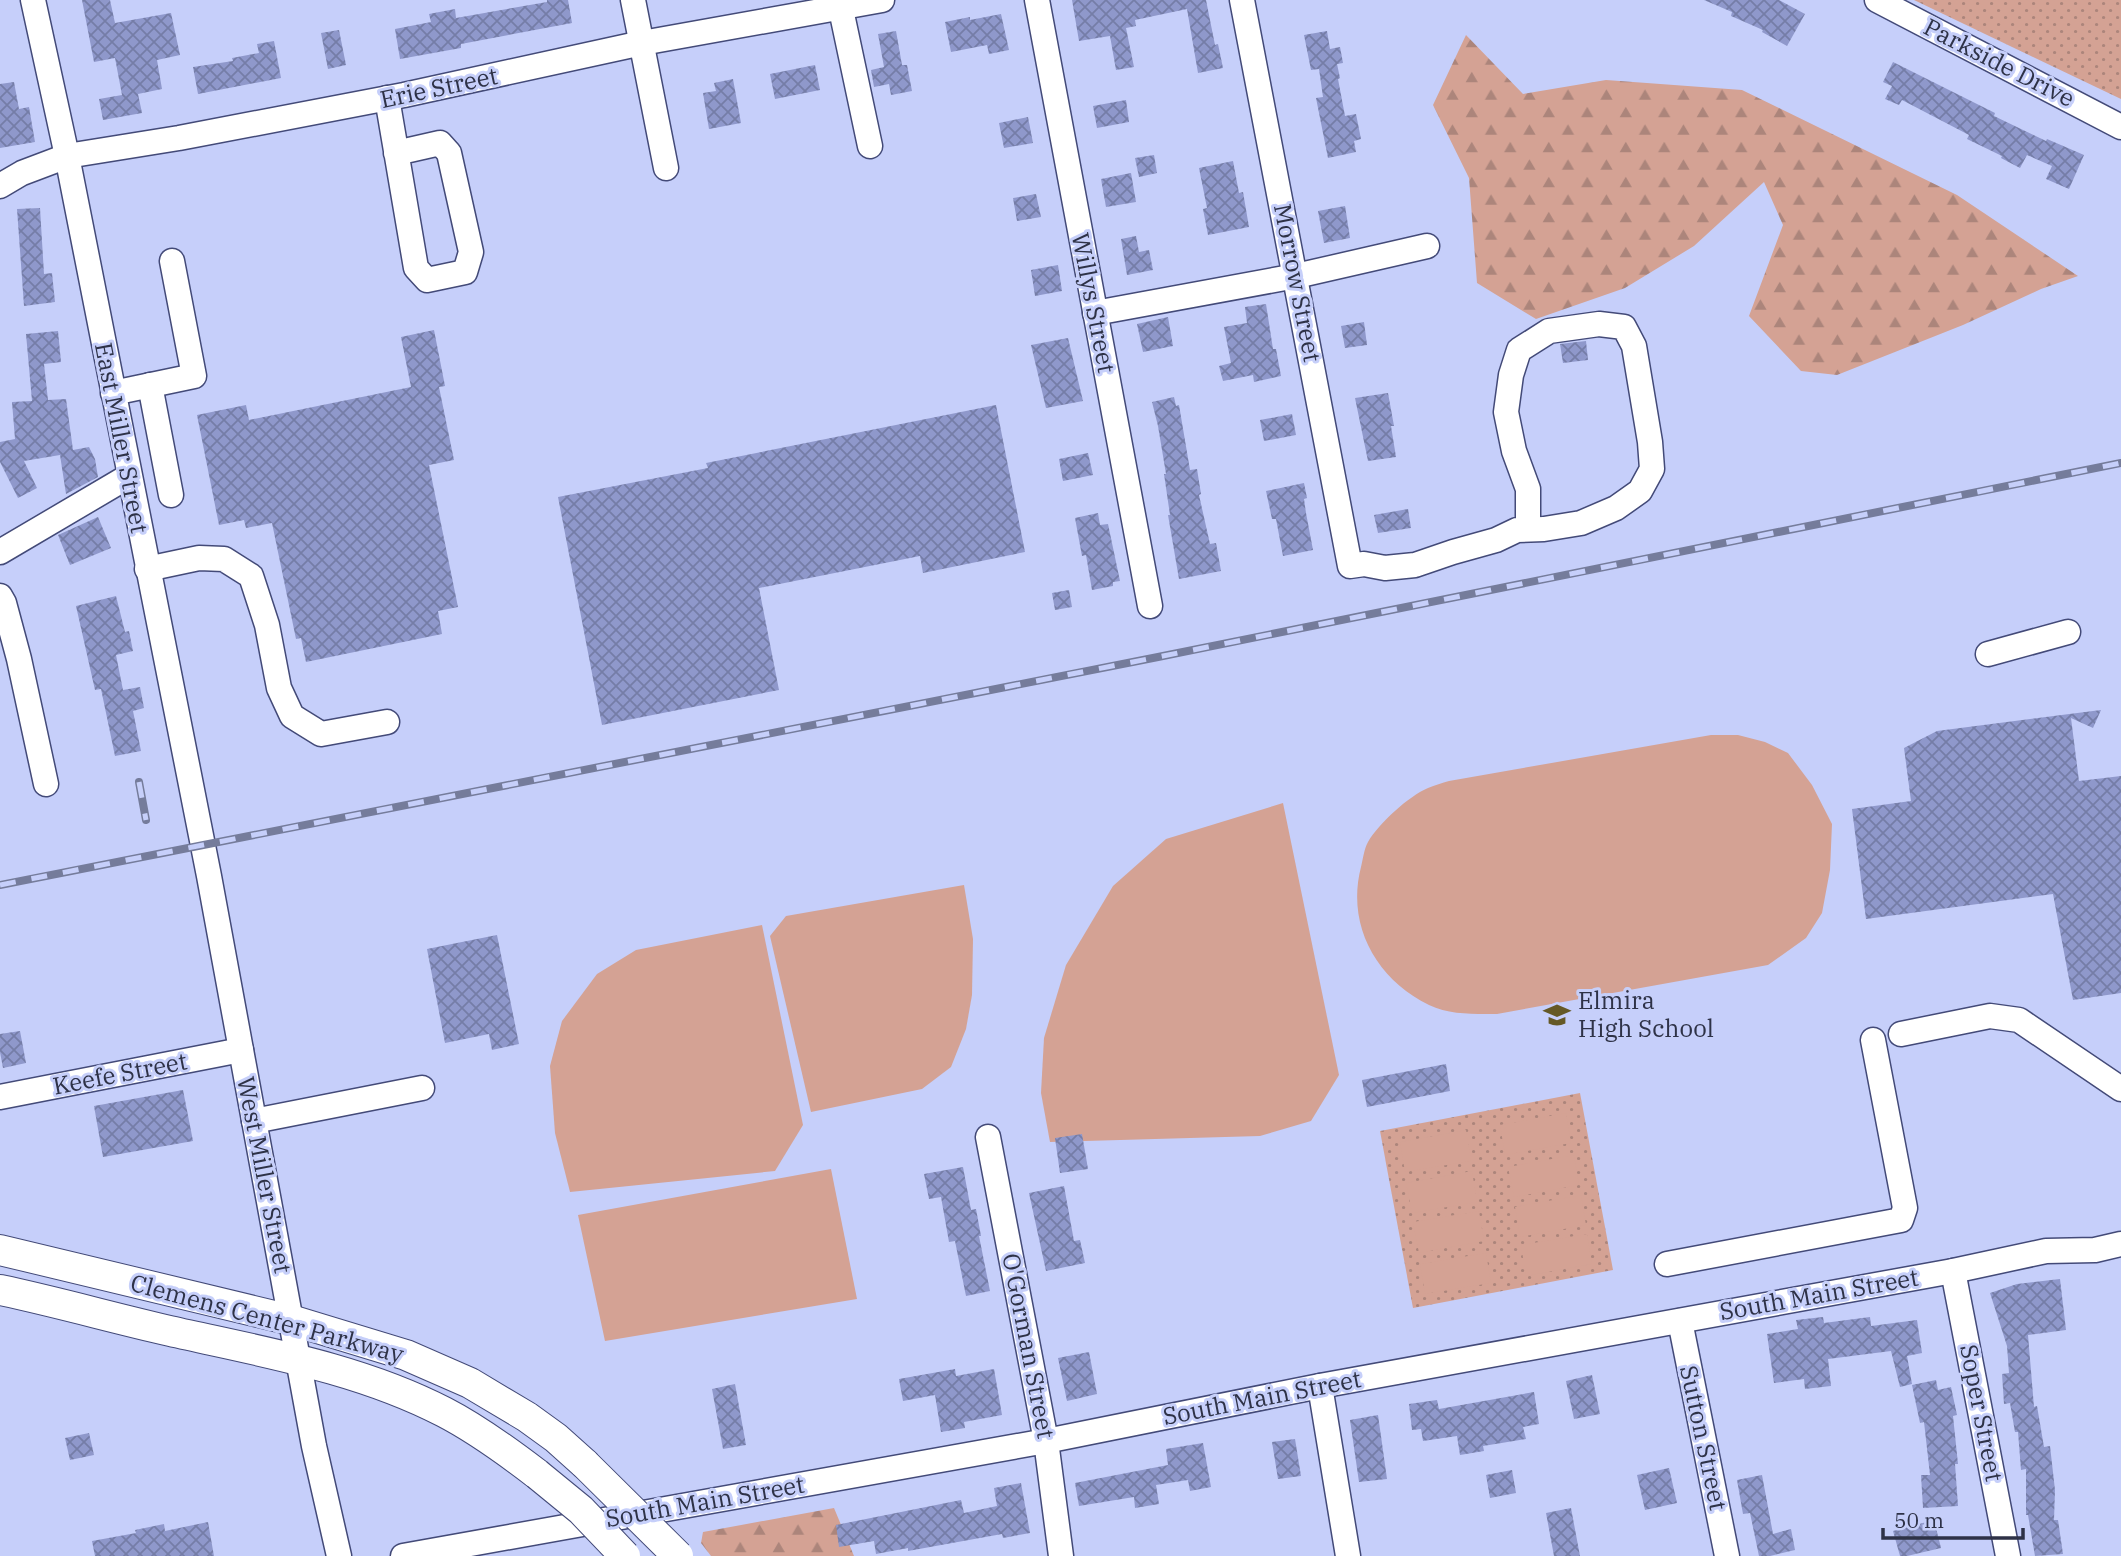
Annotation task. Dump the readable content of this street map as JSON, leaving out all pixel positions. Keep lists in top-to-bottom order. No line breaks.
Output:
{"streets":{"main road":["Clemens Center Parkway"],"street":["Parkside Drive","Erie Street","Morrow Street","Willys Street","East Miller Street","Keefe Street","West Miller Street","South Main Street","O'Gorman Street","Soper Street","Sutton Street"]},"crossings":[["Erie Street","East Miller Street"],["East Miller Street","West Miller Street"],["Keefe Street","West Miller Street"],["West Miller Street","Clemens Center Parkway"],["South Main Street","O'Gorman Street"],["South Main Street","Soper Street"],["South Main Street","Sutton Street"]],"places":{"school or university":["Elmira High School"]},"scale_bar":"50 m"}
